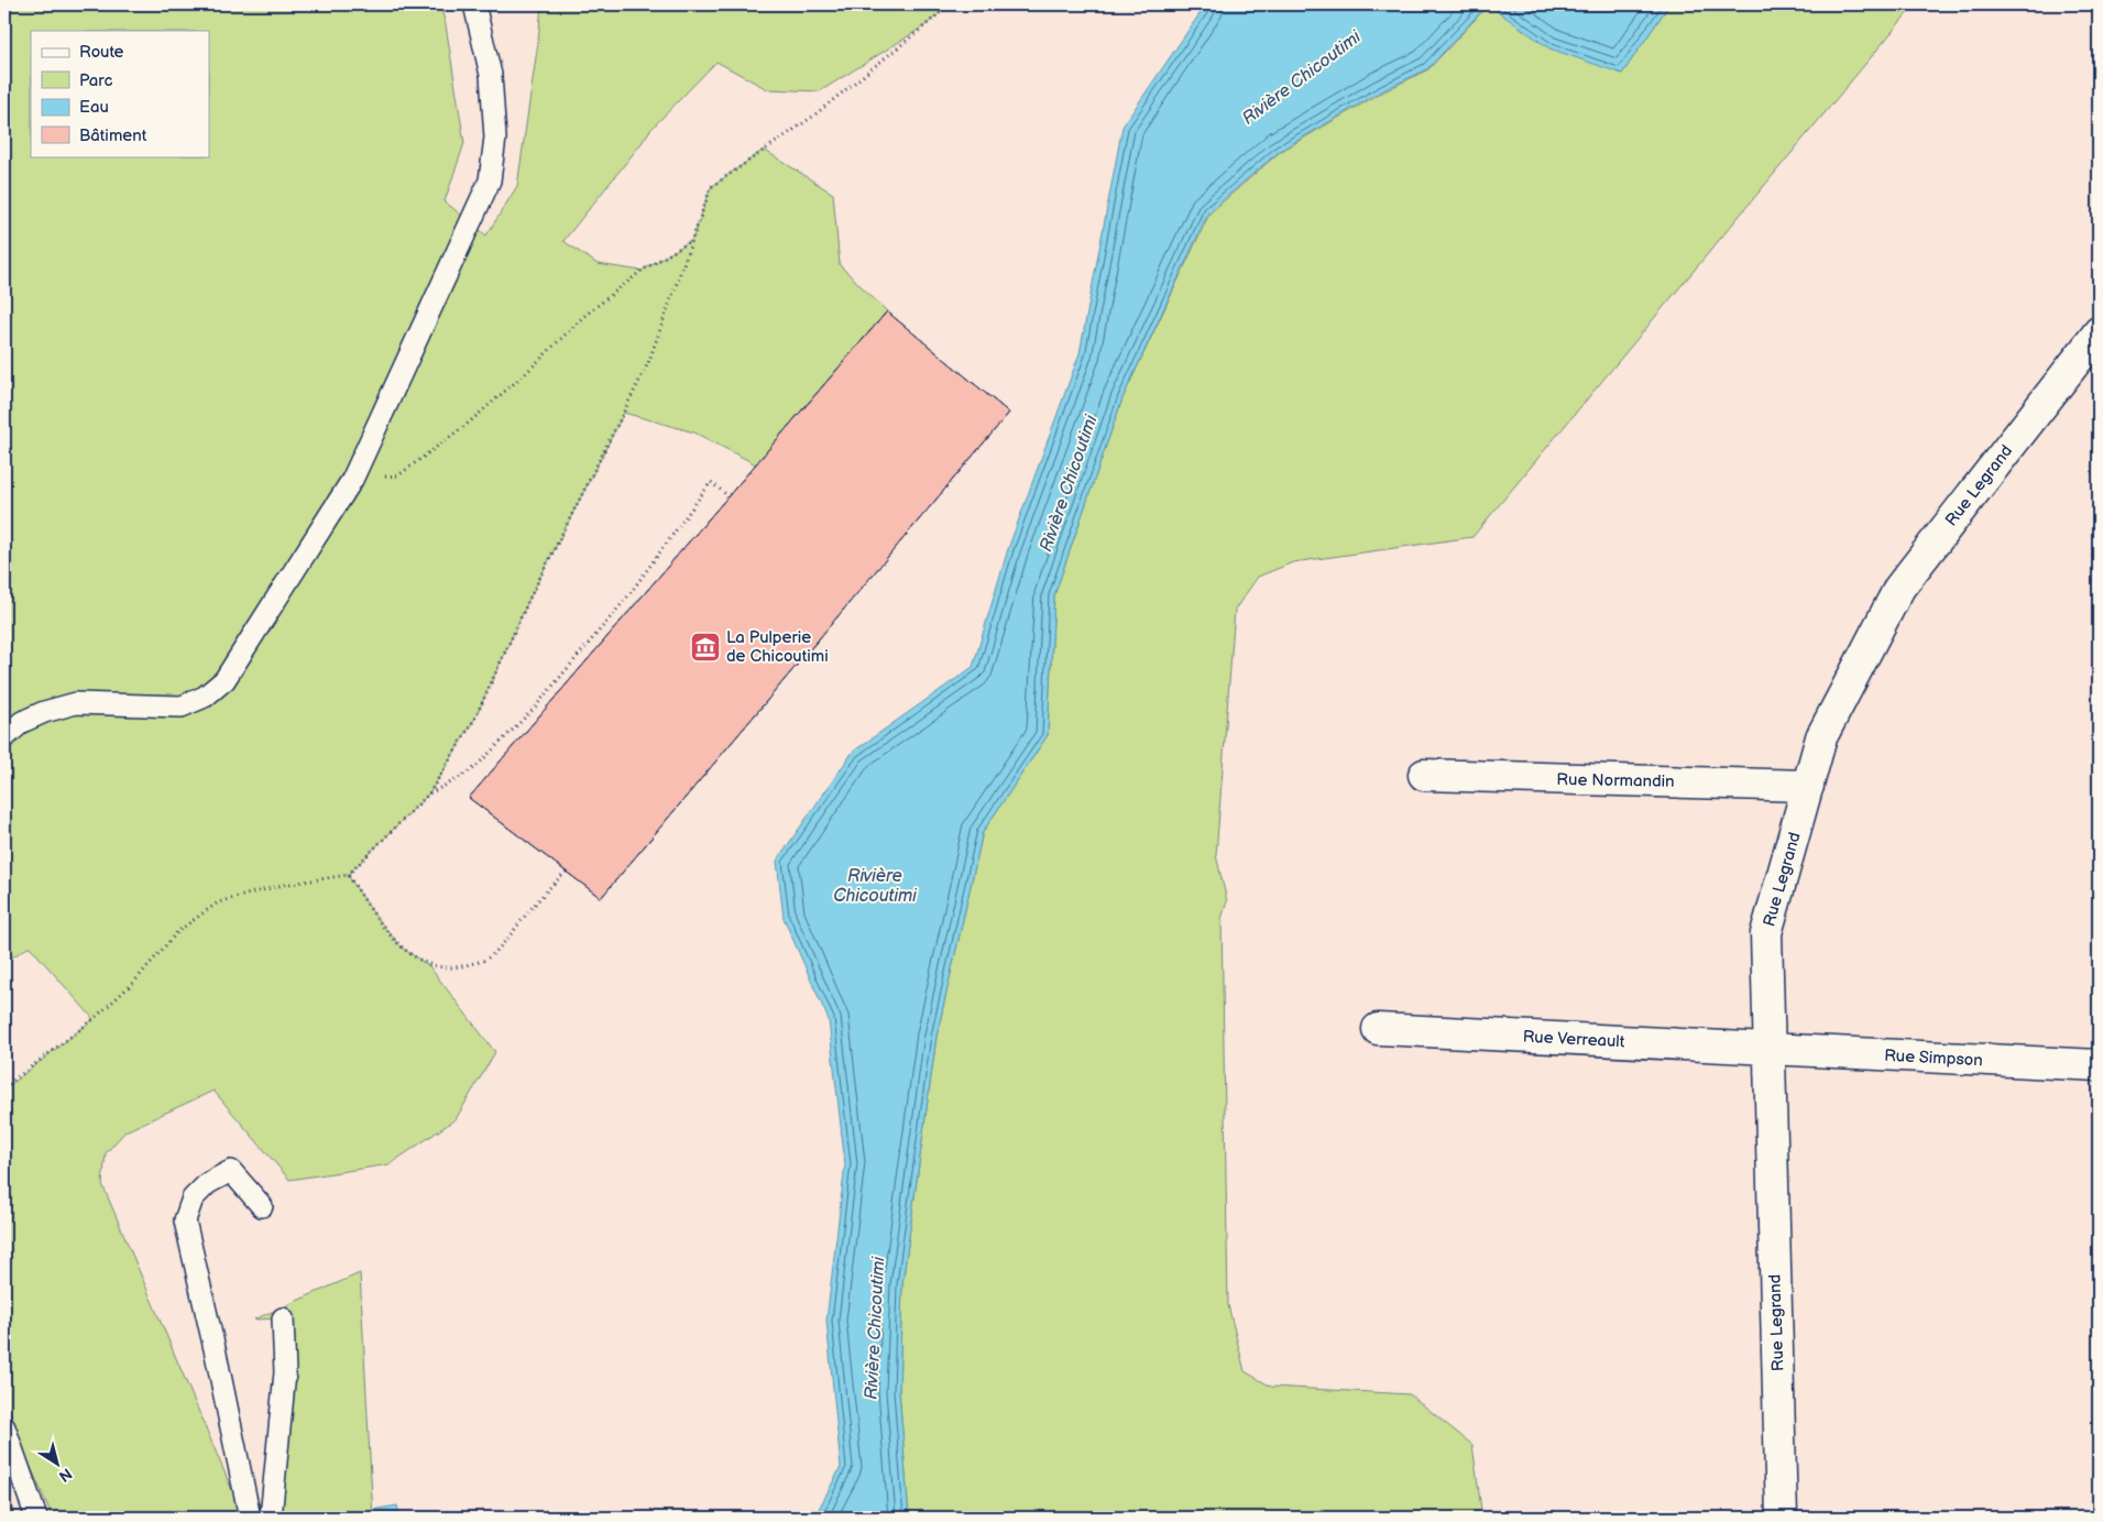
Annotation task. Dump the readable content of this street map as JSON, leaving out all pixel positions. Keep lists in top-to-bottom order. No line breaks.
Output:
{"streets":{"street":["Rue Legrand","Rue Normandin","Rue Verreault","Rue Simpson"]},"crossings":[["Rue Legrand","Rue Normandin"],["Rue Legrand","Rue Verreault"],["Rue Legrand","Rue Simpson"],["Rue Verreault","Rue Simpson"]],"water":["Rivière Chicoutimi"],"places":{"museum":["La Pulperie de Chicoutimi"]},"legend":["Route","Parc","Eau","Bâtiment"],"north":"bottom right"}
